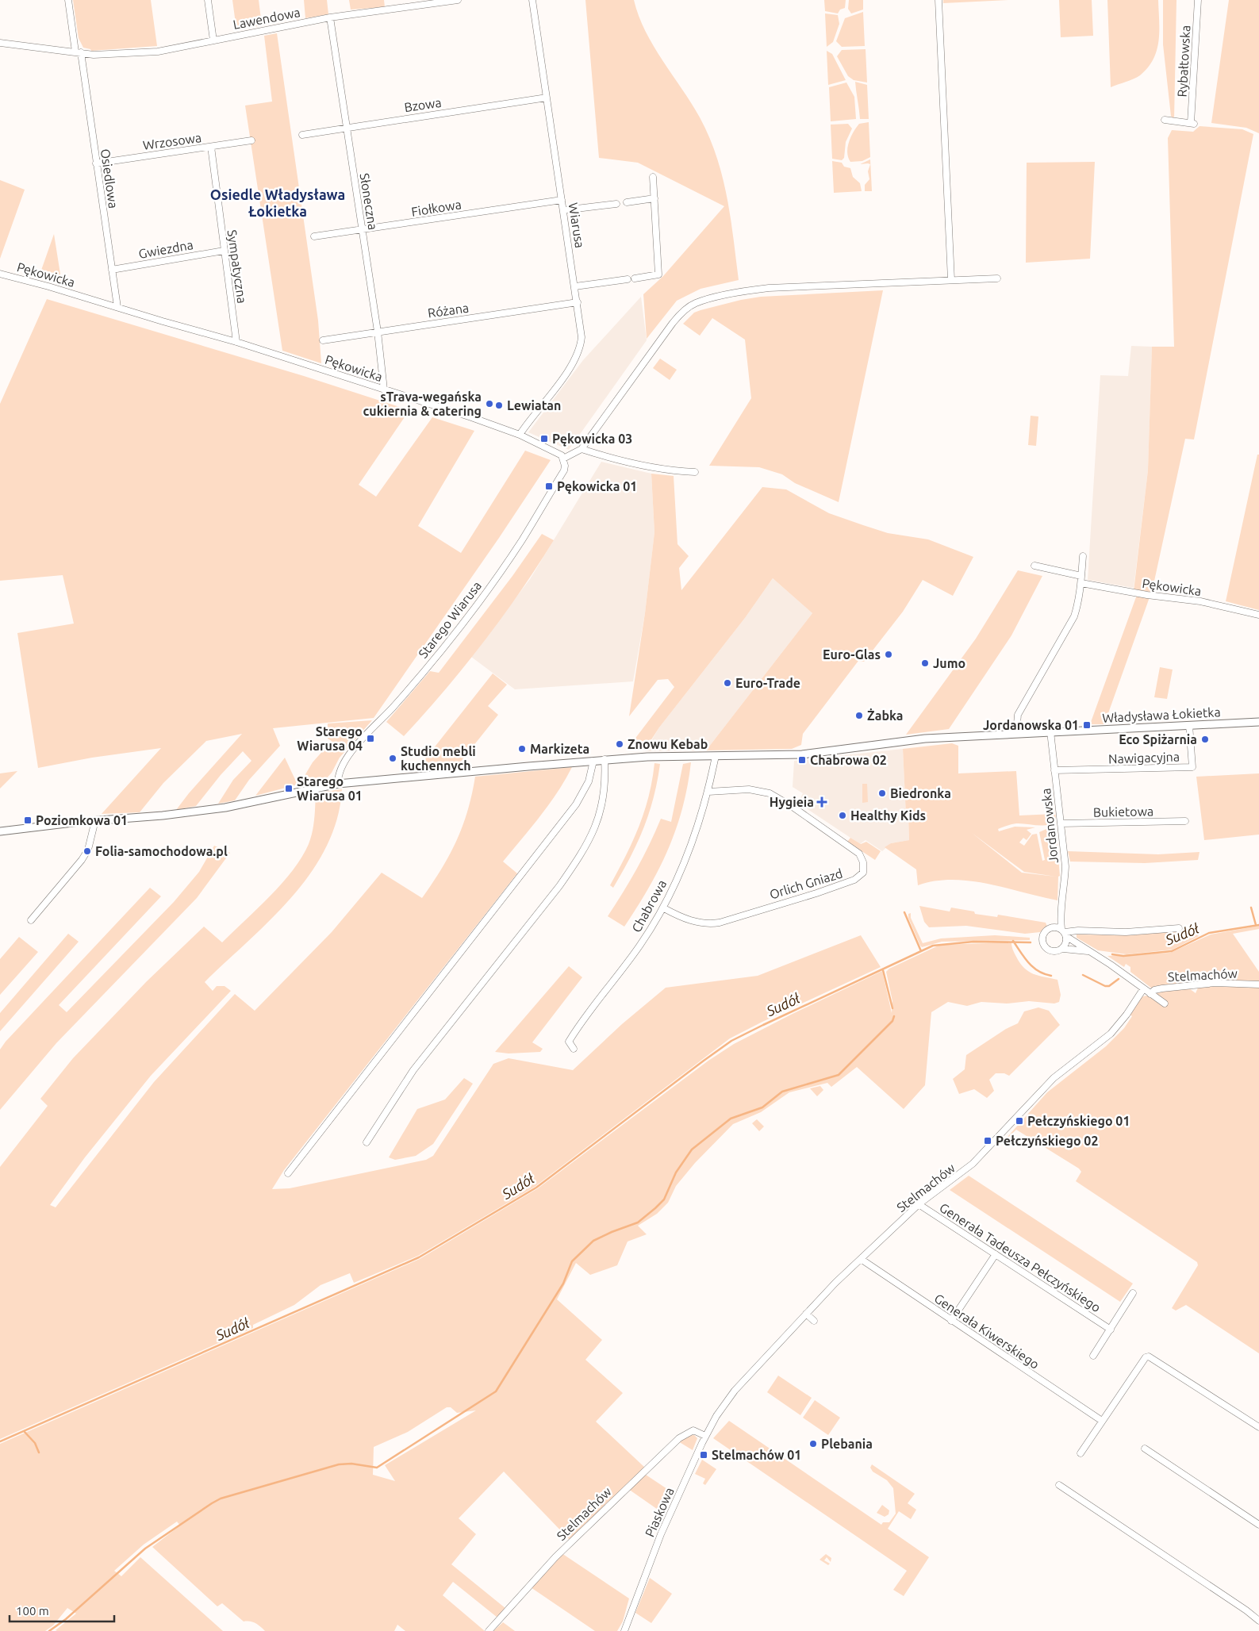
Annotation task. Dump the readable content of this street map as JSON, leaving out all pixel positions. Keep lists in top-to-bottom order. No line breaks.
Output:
{"streets":{"street":["Lawendowa","Rybałtowska","Bzowa","Wrzosowa","Osiedlowa","Słoneczna","Fiołkowa","Wiarusa","Gwiezdna","Sympatyczna","Pękowicka","Różana","Starego Wiarusa","Władysława Łokietka","Nawigacyjna","Bukietowa","Jordanowska","Orlich Gniazd","Chabrowa","Stelmachów","Generała Tadeusza Pełczyńskiego","Generała Kiwerskiego","Piaskowa"]},"crossings":[["Lawendowa","Osiedlowa"],["Lawendowa","Słoneczna"],["Bzowa","Słoneczna"],["Bzowa","Wiarusa"],["Wrzosowa","Osiedlowa"],["Wrzosowa","Sympatyczna"],["Osiedlowa","Gwiezdna"],["Osiedlowa","Pękowicka"],["Słoneczna","Fiołkowa"],["Słoneczna","Pękowicka"],["Słoneczna","Różana"],["Fiołkowa","Wiarusa"],["Wiarusa","Pękowicka"],["Wiarusa","Różana"],["Gwiezdna","Sympatyczna"],["Sympatyczna","Pękowicka"],["Pękowicka","Starego Wiarusa"],["Starego Wiarusa","Władysława Łokietka"],["Władysława Łokietka","Nawigacyjna"],["Władysława Łokietka","Jordanowska"],["Władysława Łokietka","Chabrowa"],["Nawigacyjna","Jordanowska"],["Bukietowa","Jordanowska"],["Orlich Gniazd","Chabrowa"],["Stelmachów","Generała Tadeusza Pełczyńskiego"],["Stelmachów","Generała Kiwerskiego"],["Stelmachów","Piaskowa"]],"districts":["Osiedle Władysława Łokietka"],"water":["Sudół"],"places":{"other":["sTrava-wegańska cukiernia & catering","Lewiatan","Euro-Glas","Jumo","Euro-Trade","Żabka","Eco Spiżarnia","Znowu Kebab","Markizeta","Studio mebli kuchennych","Biedronka","Healthy Kids","Folia-samochodowa.pl","Plebania"],"transit":["Pękowicka 03","Pękowicka 01","Jordanowska 01","Starego Wiarusa 04","Chabrowa 02","Starego Wiarusa 01","Poziomkowa 01","Pełczyńskiego 01","Pełczyńskiego 02","Stelmachów 01"],"health":["Hygieia"]},"scale_bar":"100 m"}
